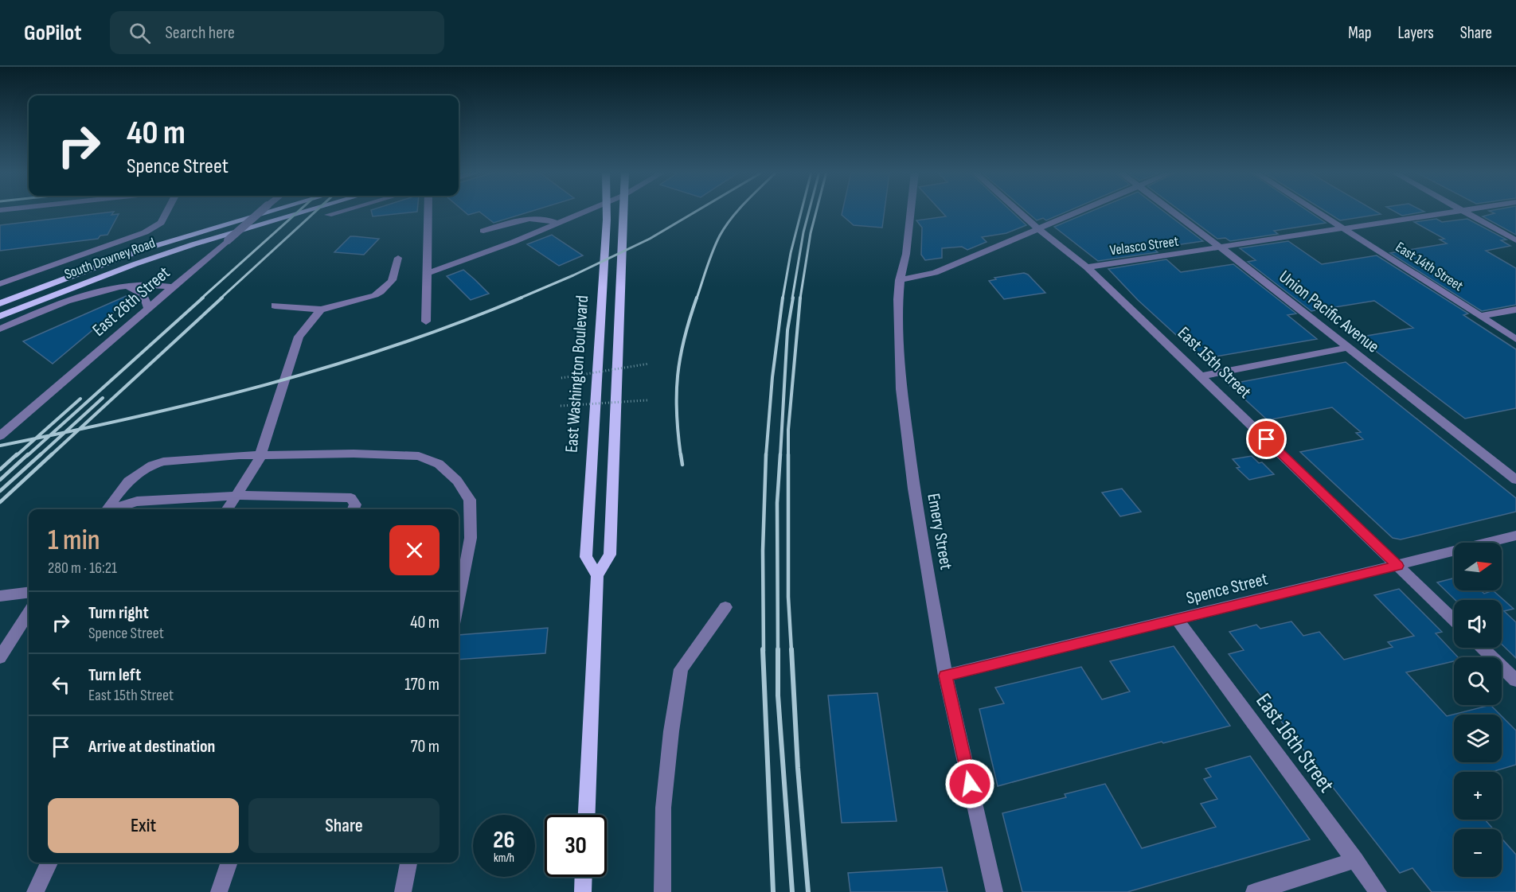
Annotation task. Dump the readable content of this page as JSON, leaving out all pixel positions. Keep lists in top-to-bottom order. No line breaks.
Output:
{"streets":{"main road":["South Downey Road","East Washington Boulevard"],"street":["Velasco Street","East 14th Street","East 26th Street","Union Pacific Avenue","East 15th Street","Emery Street","Spence Street","East 16th Street"]},"crossings":[["Velasco Street","East 14th Street"],["Velasco Street","Union Pacific Avenue"],["Velasco Street","East 15th Street"],["South Downey Road","East 26th Street"],["East 15th Street","Spence Street"],["Emery Street","Spence Street"],["Spence Street","East 16th Street"]],"north":"right","page":{"header":"GoPilot","search":"Search here","nav":["Map","Layers","Share"],"turn":["40 m","Spence Street"],"heading":["1 min","280 m · 16:21"],"map_buttons":["+","−"],"list":[{"name":"Turn right","note":"Spence Street","value":"40 m"},{"name":"Turn left","note":"East 15th Street","value":"170 m"},{"name":"Arrive at destination","value":"70 m"}],"buttons":["Exit","Share"],"speed":"26 km/h","limit":"30"}}
